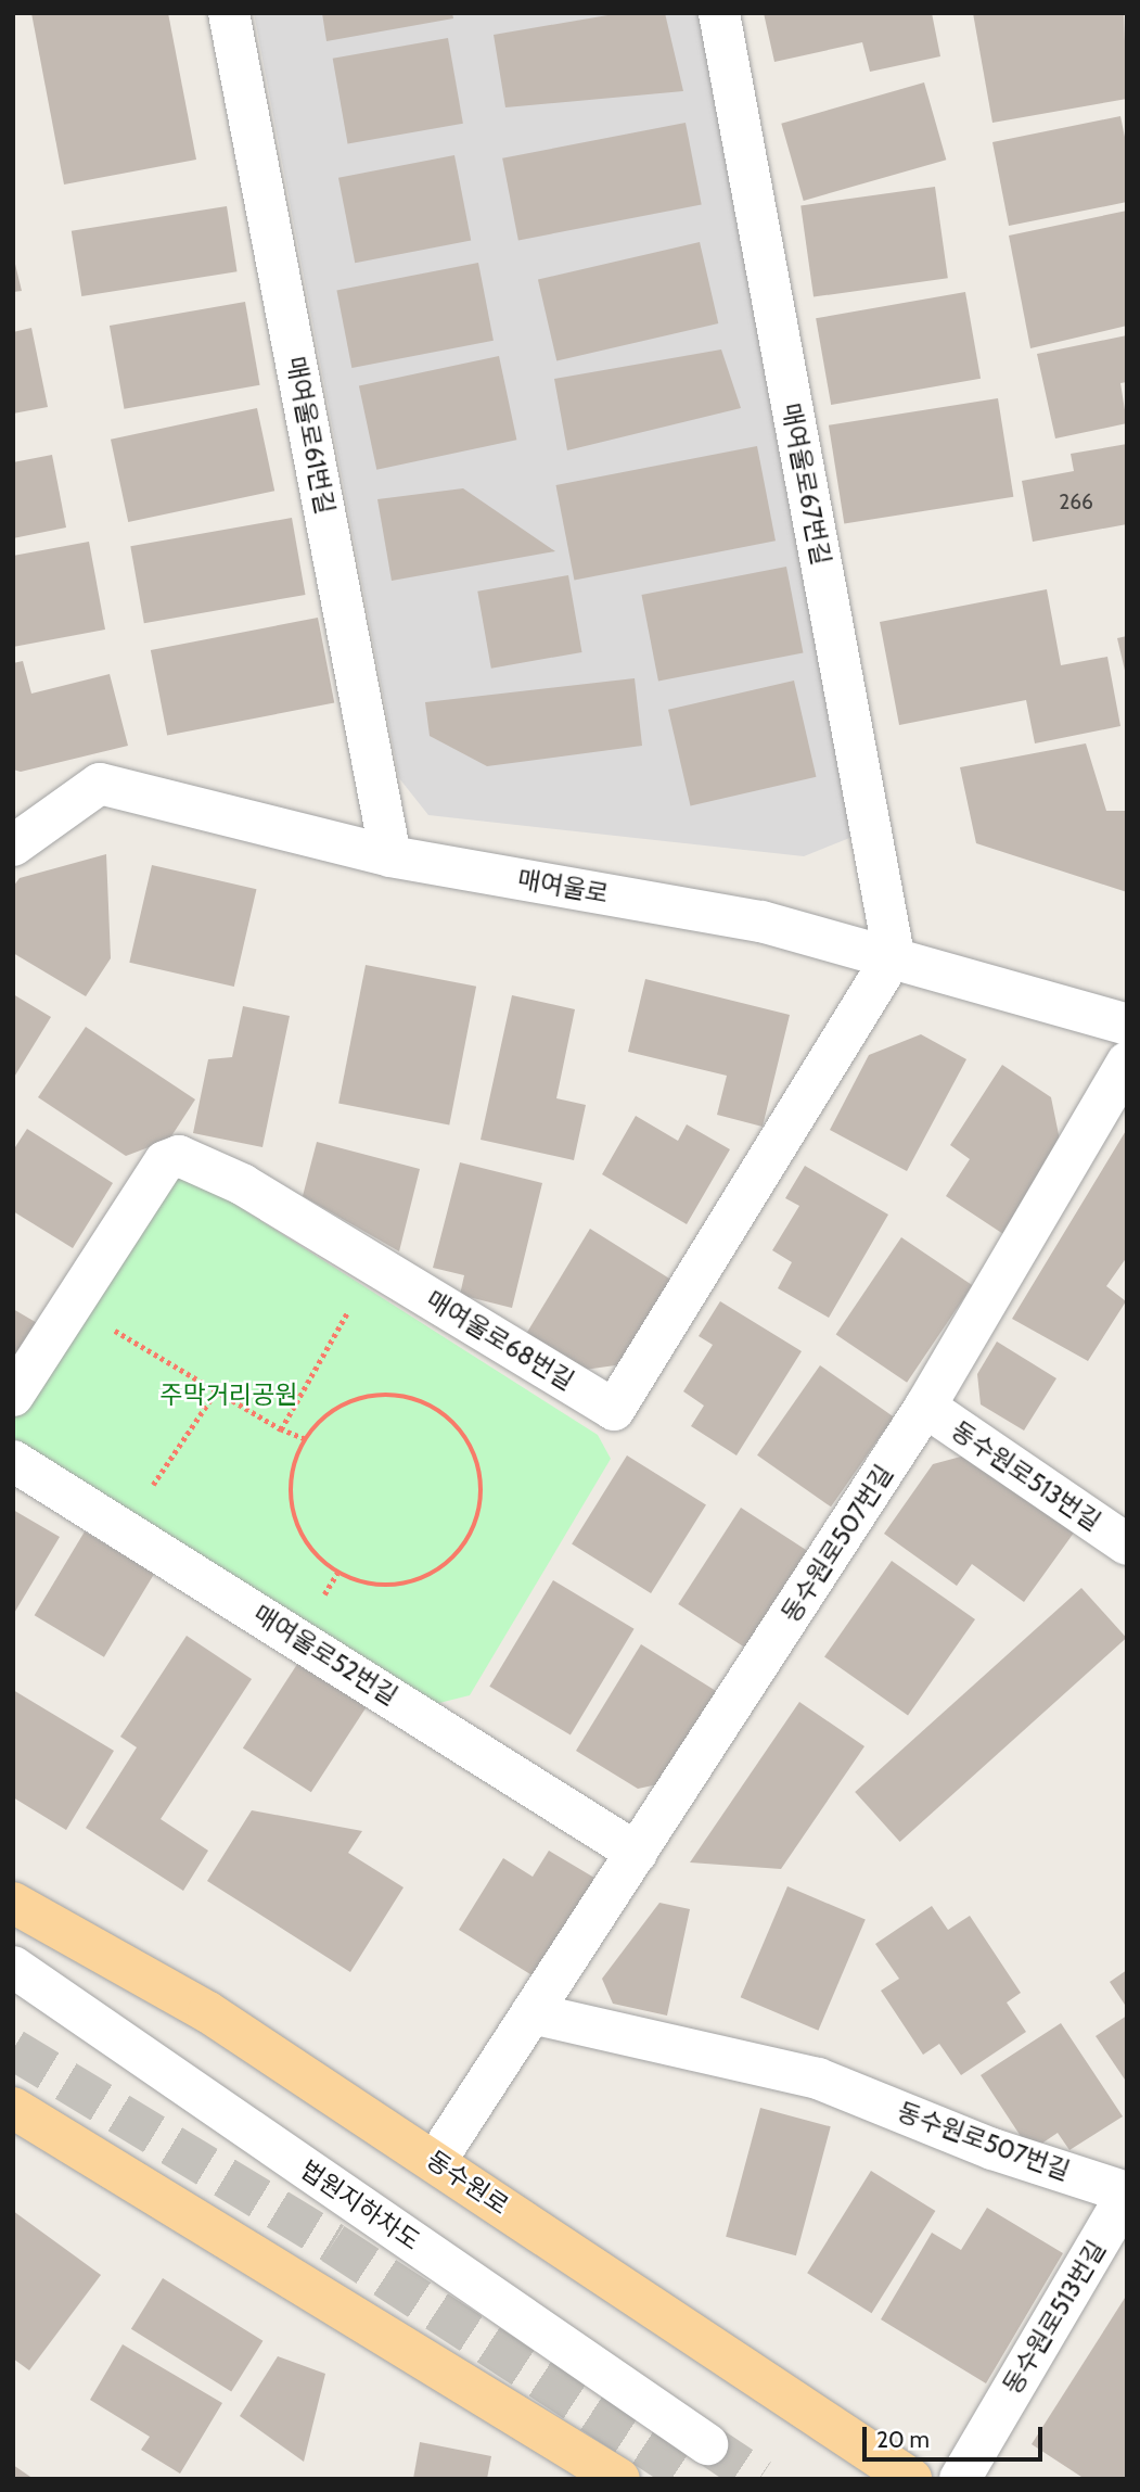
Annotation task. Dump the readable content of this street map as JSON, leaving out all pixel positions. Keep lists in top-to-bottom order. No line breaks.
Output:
{"streets":{"main road":["동수원로"],"street":["매여울로61번길","매여울로67번길","매여울로","매여울로68번길","동수원로513번길","동수원로507번길","매여울로52번길","법원지하차도"]},"crossings":[["매여울로61번길","매여울로"],["매여울로67번길","매여울로"],["매여울로67번길","매여울로68번길"],["매여울로","매여울로68번길"],["동수원로513번길","동수원로507번길"],["동수원로507번길","매여울로52번길"],["동수원로507번길","동수원로"]],"parks":["주막거리공원"],"house_numbers":["266"],"scale_bar":"20 m"}
